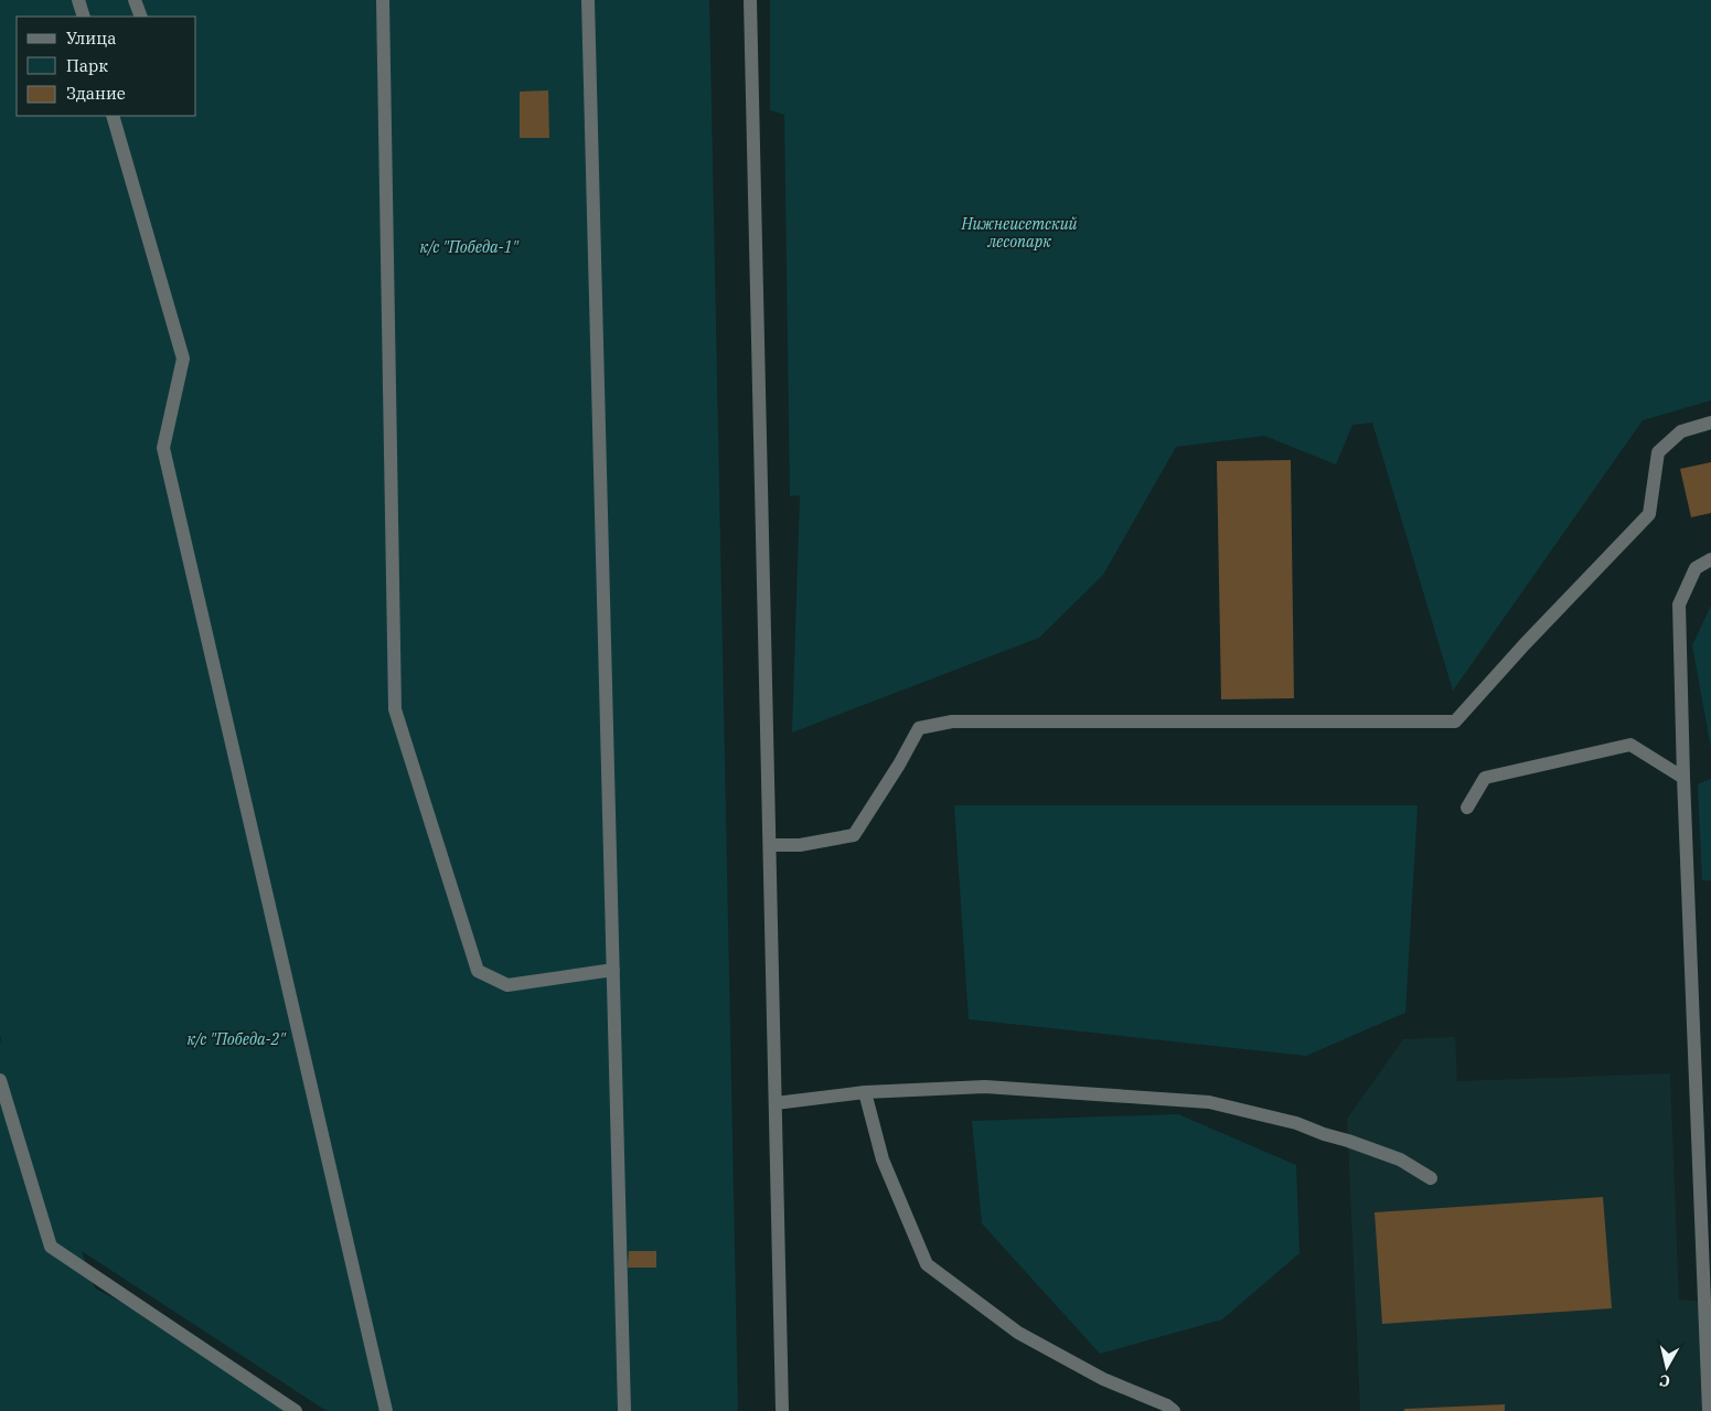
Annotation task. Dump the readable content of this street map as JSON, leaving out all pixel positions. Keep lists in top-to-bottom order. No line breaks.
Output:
{"parks":["Нижнеисетский лесопарк","к/с \"Победа-1\"","к/с \"Победа-2\""],"legend":["Улица","Парк","Здание"],"north":"bottom"}
